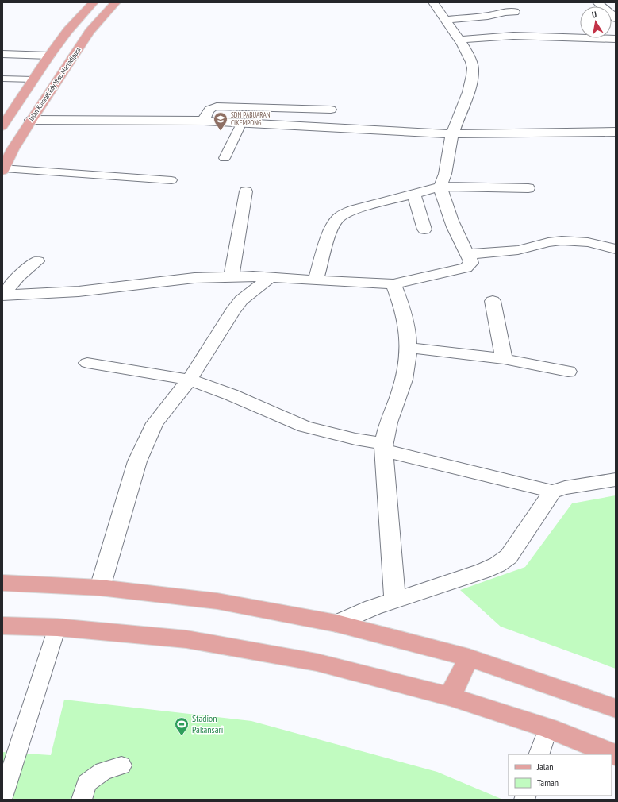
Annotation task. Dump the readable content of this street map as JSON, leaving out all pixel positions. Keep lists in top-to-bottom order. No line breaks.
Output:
{"streets":{"main road":["Jalan Kolonel Edy Yoso Martadipura"]},"places":{"school or university":["SDN PABUARAN CIKEMPONG"],"sports":["Stadion Pakansari"]},"legend":["Jalan","Taman"],"north":"top"}
